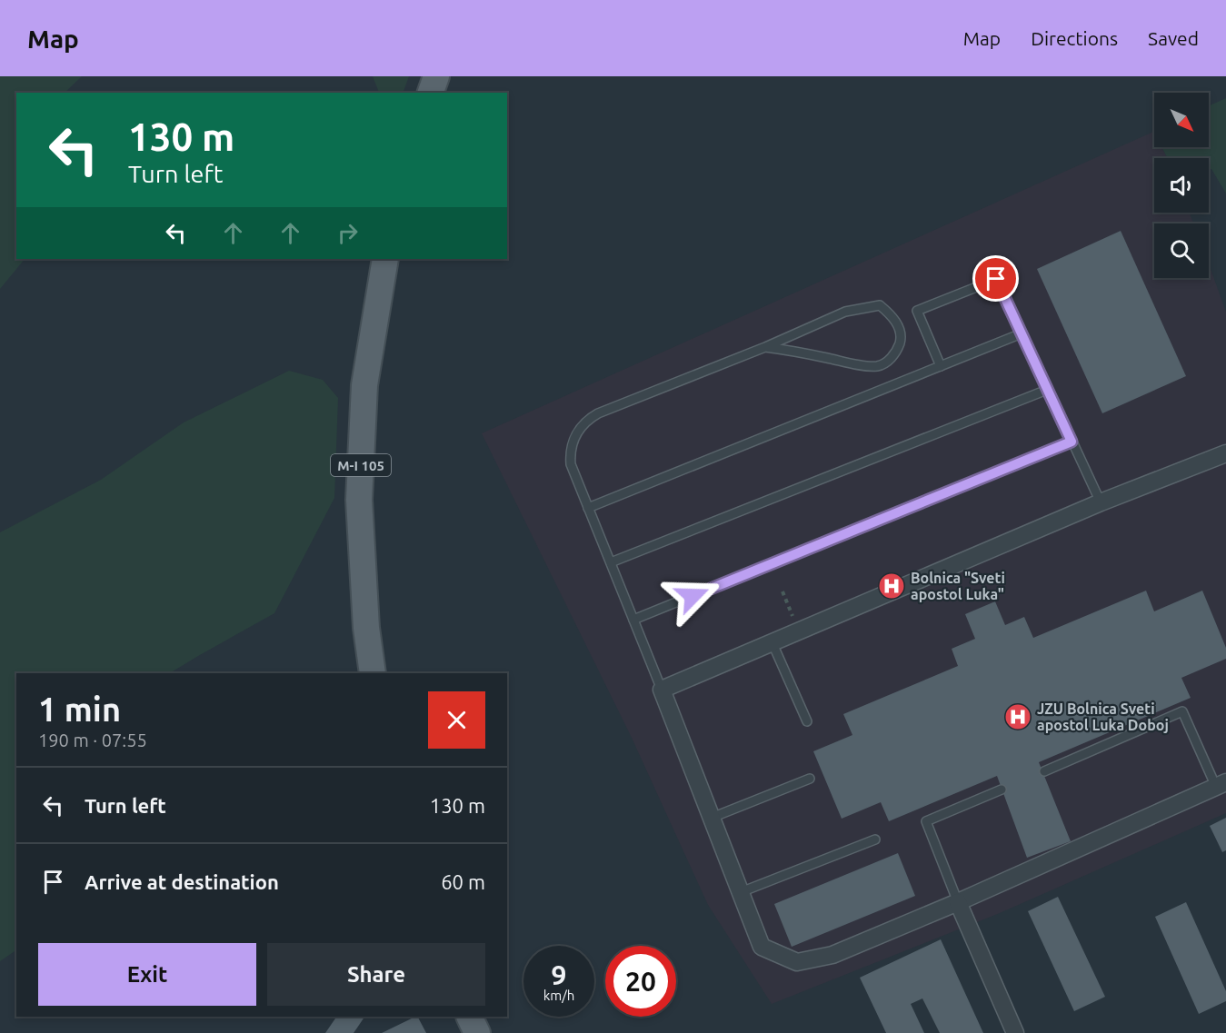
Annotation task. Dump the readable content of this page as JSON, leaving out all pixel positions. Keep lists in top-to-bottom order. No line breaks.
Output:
{"streets":{"main road":["M-I 105"]},"places":{"hospital":["Bolnica \"Sveti apostol Luka\"","JZU Bolnica Sveti apostol Luka Doboj"]},"north":"bottom right","page":{"header":"Map","nav":["Map","Directions","Saved"],"turn":["130 m","Turn left"],"heading":["1 min","190 m · 07:55"],"list":[{"name":"Turn left","value":"130 m"},{"name":"Arrive at destination","value":"60 m"}],"buttons":["Exit","Share"],"speed":"9 km/h","limit":"20"}}
